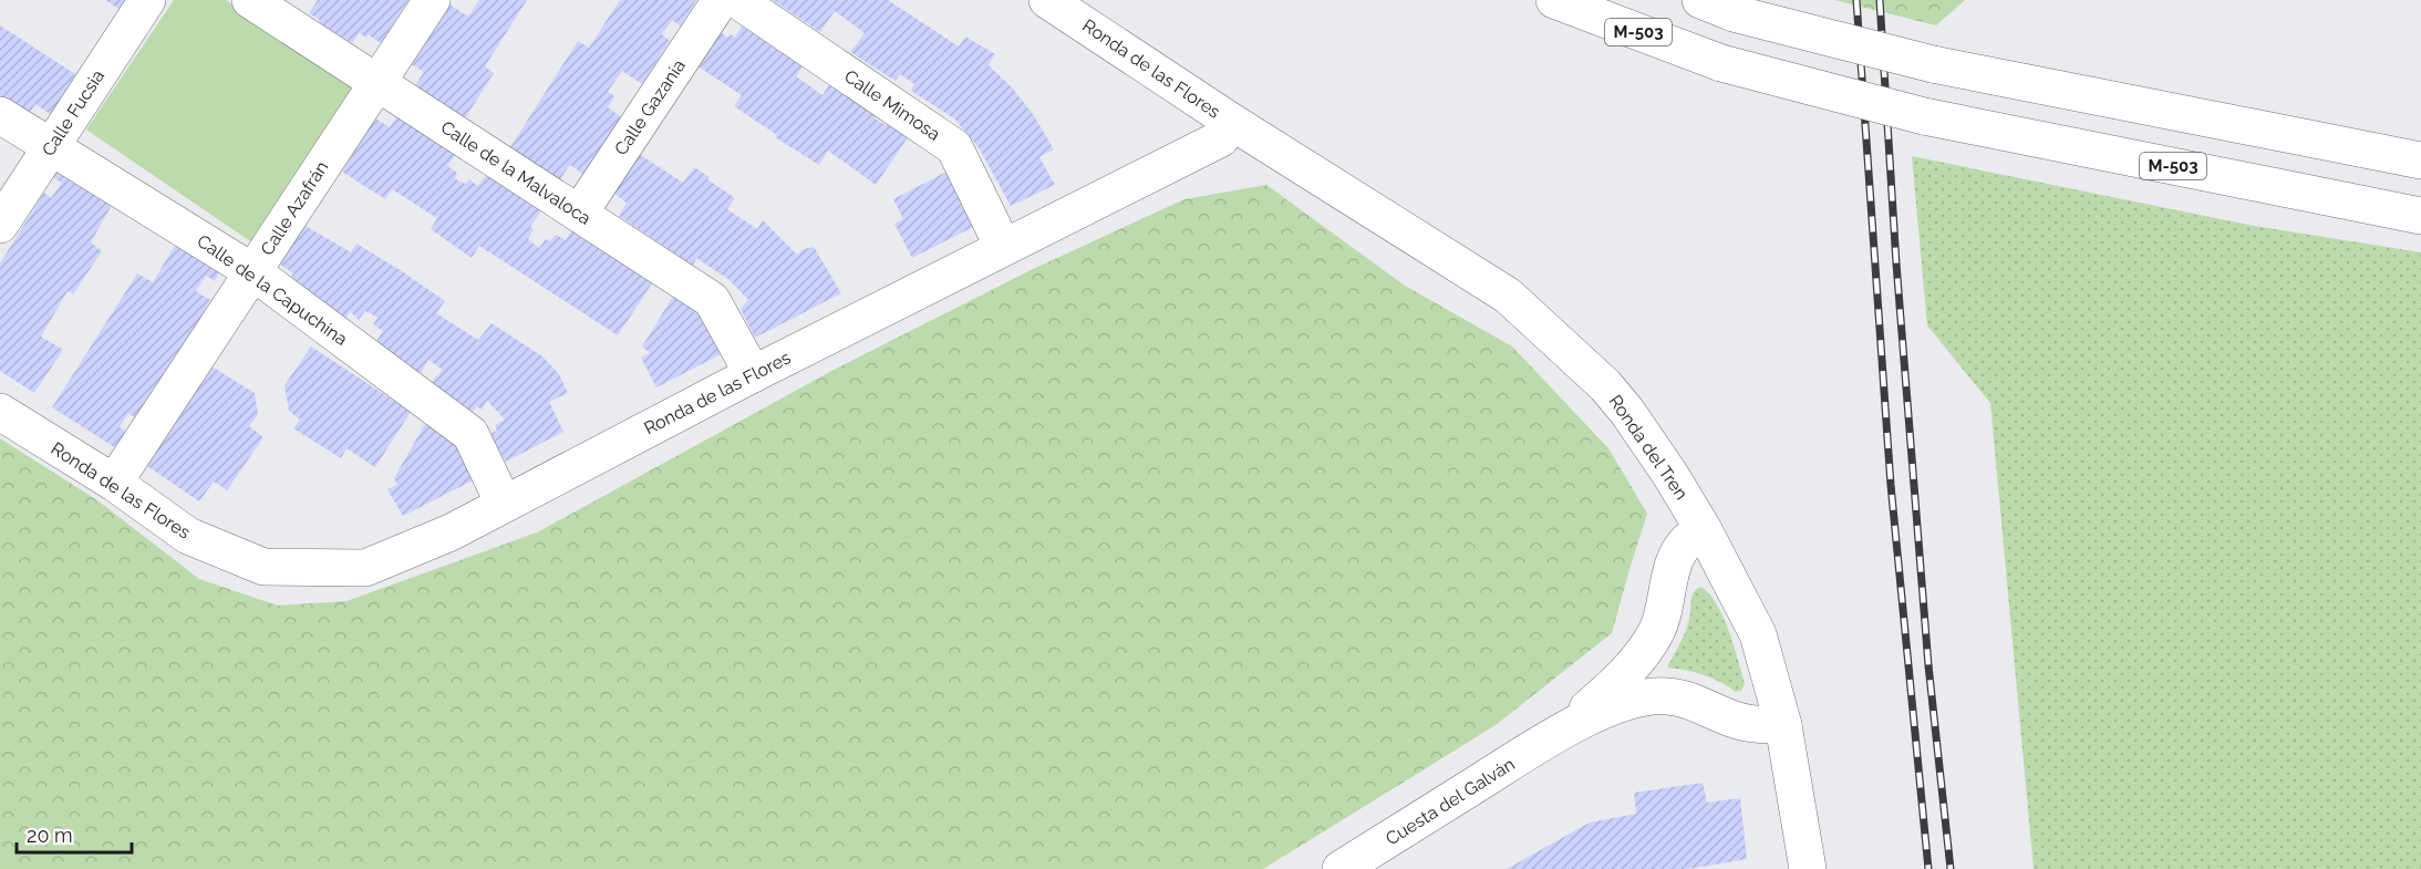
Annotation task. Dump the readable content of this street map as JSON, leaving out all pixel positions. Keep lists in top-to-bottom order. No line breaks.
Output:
{"streets":{"main road":["M-503","Ronda de las Flores","Calle Mimosa","Calle Gazania","Calle Fucsia","Calle de la Malvaloca","Calle Azafrán","Calle de la Capuchina","Ronda del Tren","Cuesta del Galván"]},"crossings":[["Ronda de las Flores","Calle Mimosa"],["Ronda de las Flores","Calle de la Malvaloca"],["Ronda de las Flores","Calle Azafrán"],["Ronda de las Flores","Calle de la Capuchina"],["Ronda de las Flores","Ronda del Tren"],["Calle Gazania","Calle de la Malvaloca"],["Calle Fucsia","Calle de la Capuchina"],["Calle de la Malvaloca","Calle Azafrán"],["Calle Azafrán","Calle de la Capuchina"],["Ronda del Tren","Cuesta del Galván"]],"scale_bar":"20 m"}
